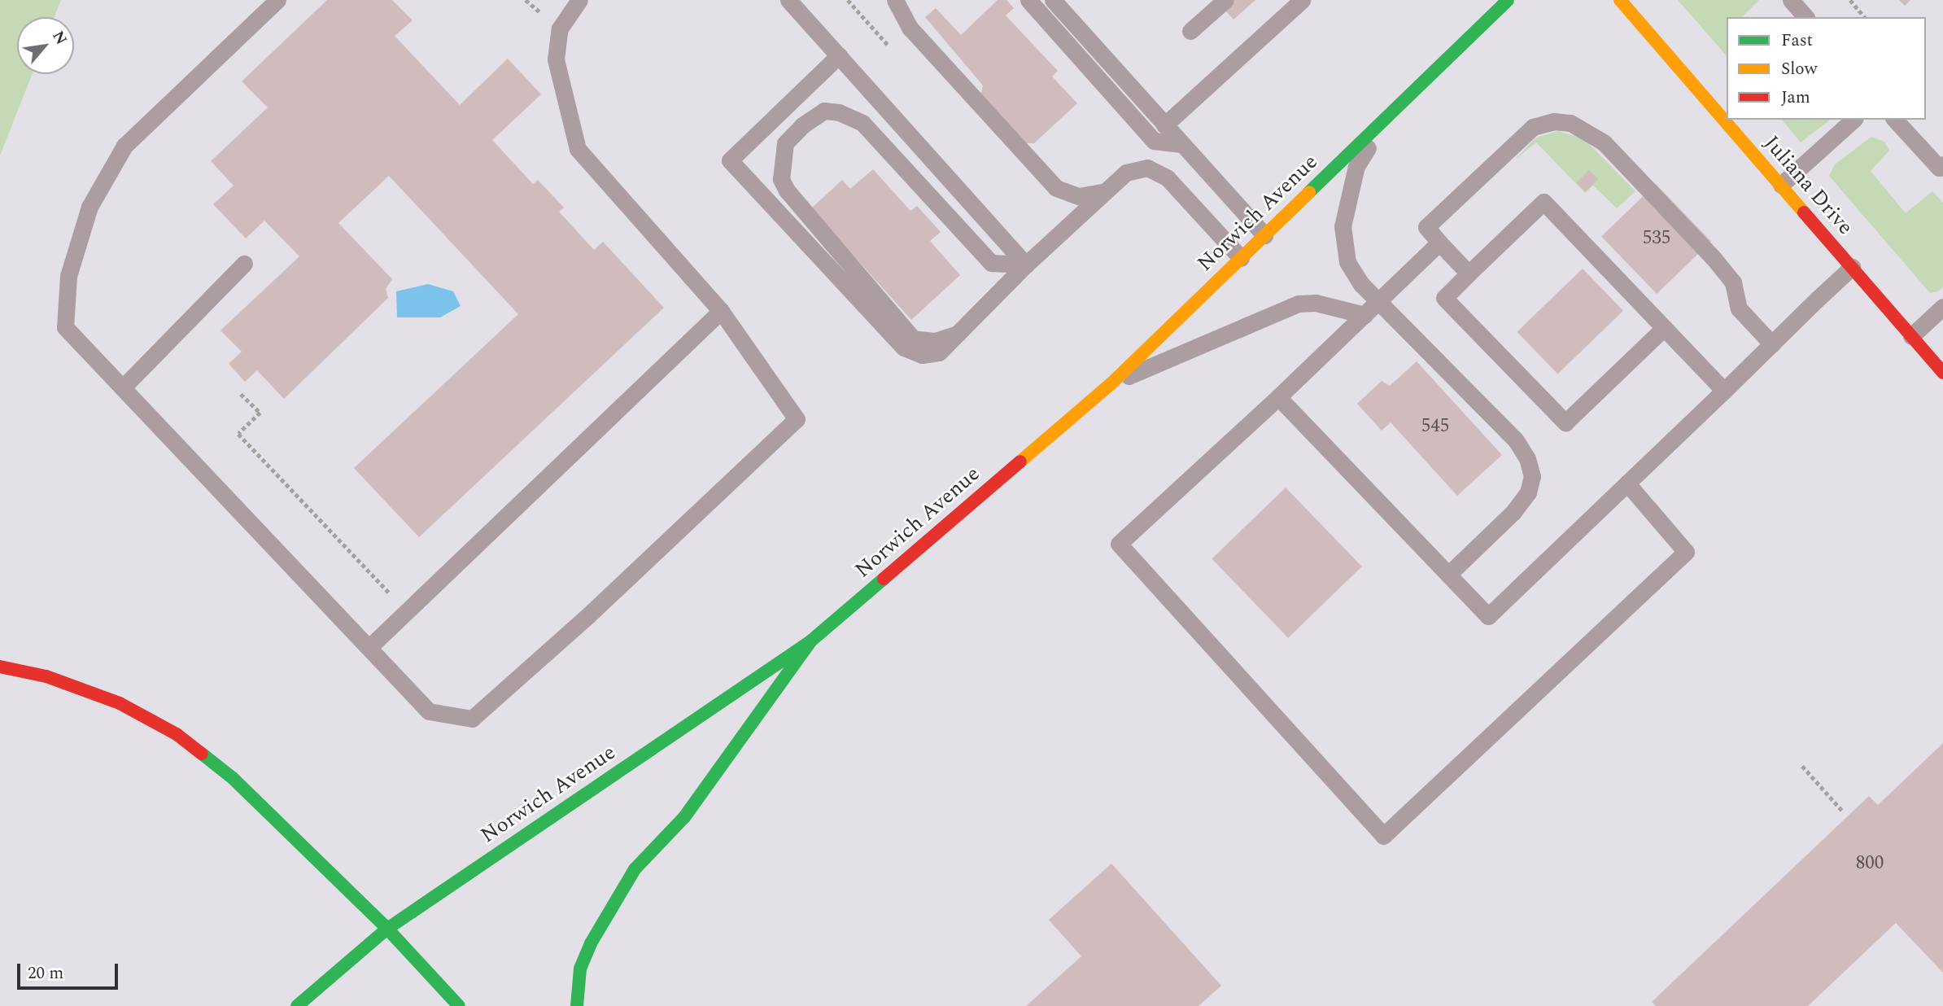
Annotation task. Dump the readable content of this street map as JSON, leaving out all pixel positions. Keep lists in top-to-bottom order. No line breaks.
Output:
{"streets":{"main road":["Juliana Drive","Norwich Avenue"]},"house_numbers":["535","545","800"],"legend":["Fast","Slow","Jam"],"scale_bar":"20 m","north":"top right"}
